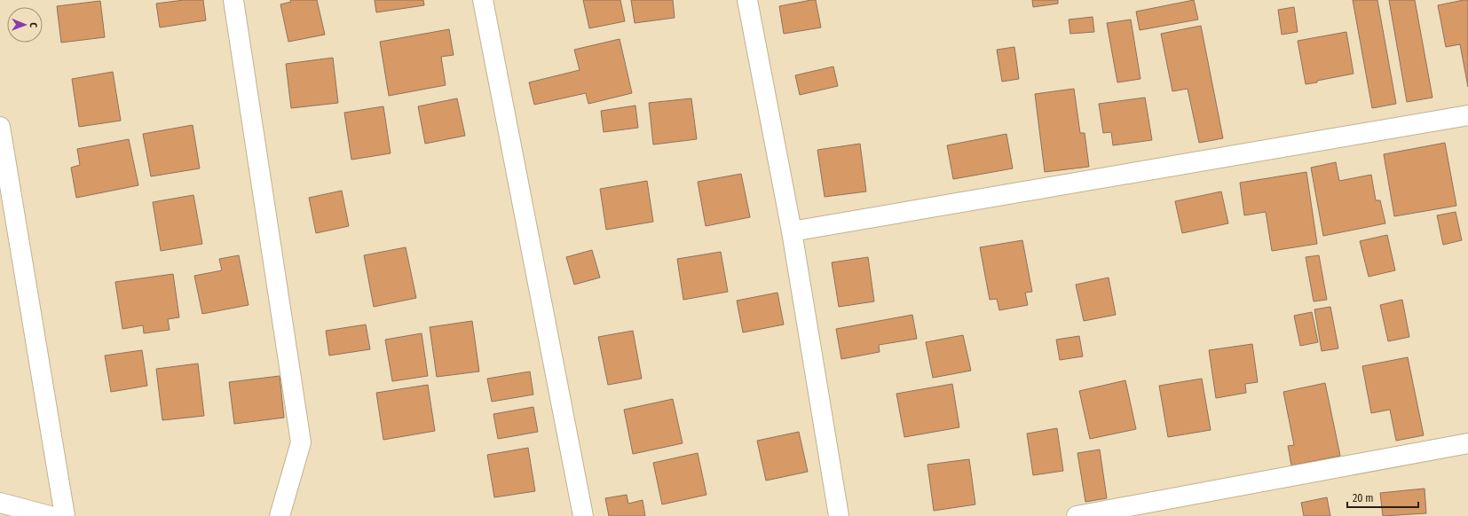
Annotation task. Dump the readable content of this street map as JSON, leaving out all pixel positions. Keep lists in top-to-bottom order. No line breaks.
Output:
{"scale_bar":"20 m","north":"right"}
